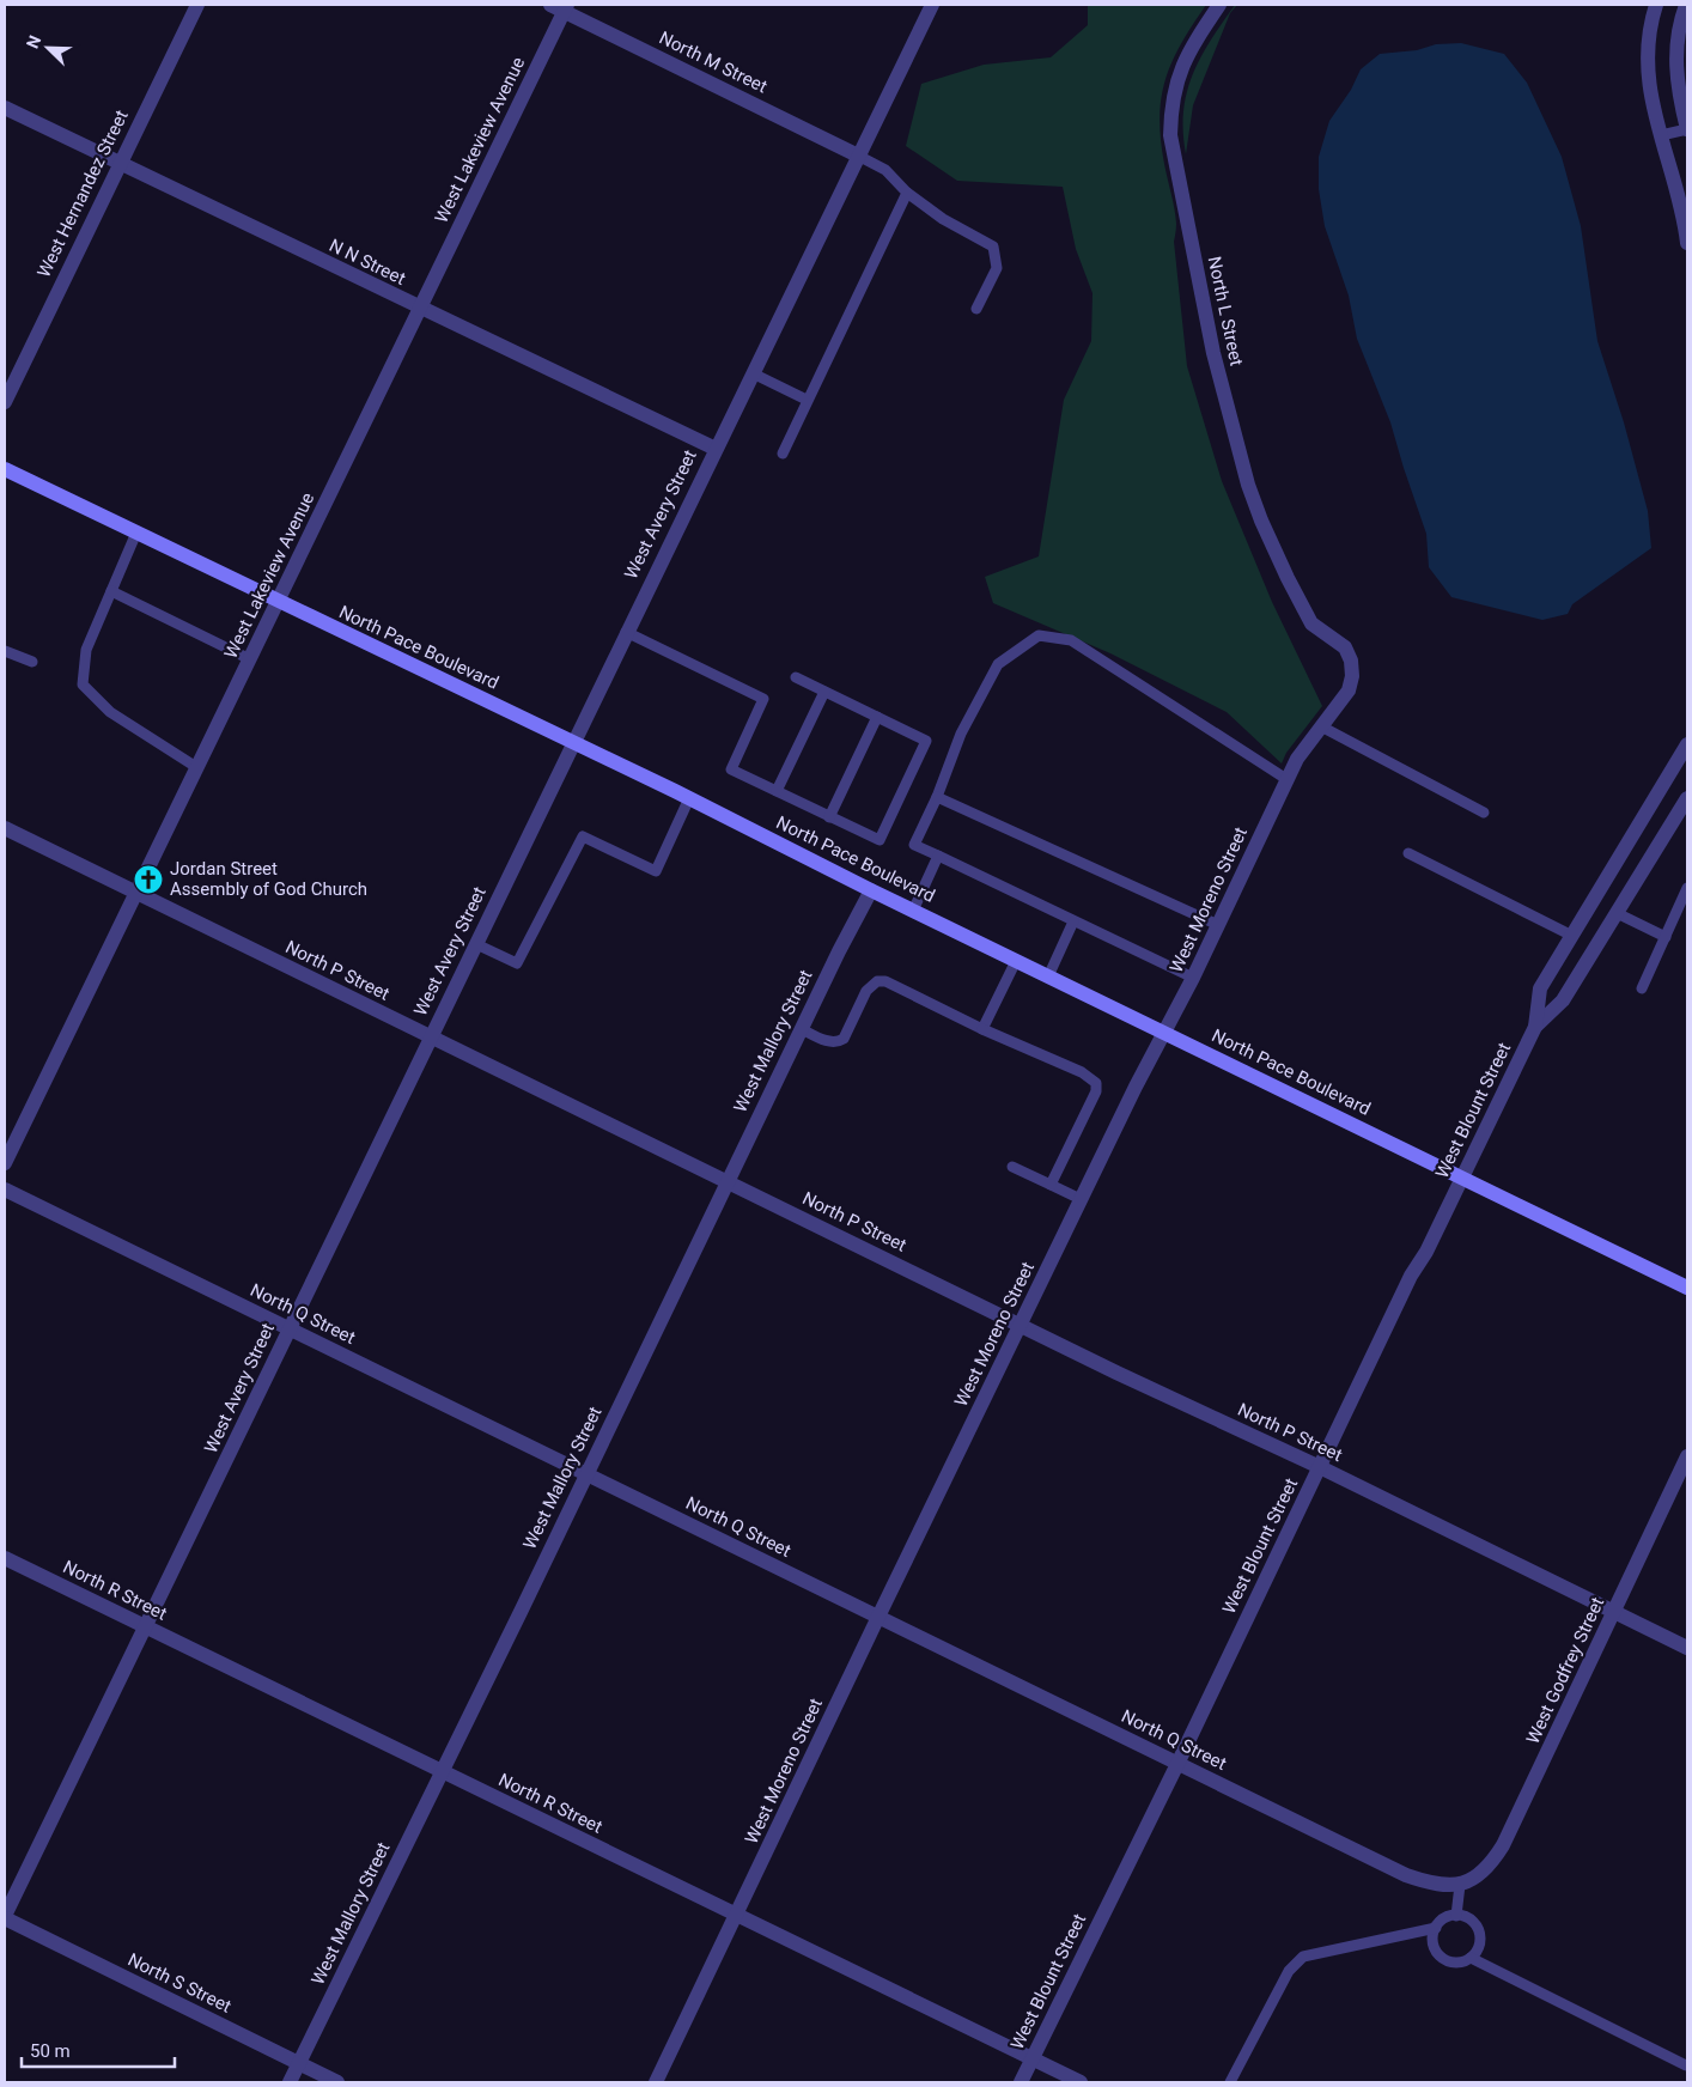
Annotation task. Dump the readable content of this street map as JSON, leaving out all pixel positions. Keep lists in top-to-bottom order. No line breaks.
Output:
{"streets":{"main road":["North Pace Boulevard"],"street":["North M Street","West Lakeview Avenue","West Hernandez Street","N N Street","North L Street","West Avery Street","West Moreno Street","North P Street","West Mallory Street","West Blount Street","North Q Street","North R Street","West Godfrey Street","North S Street"]},"crossings":[["North M Street","West Lakeview Avenue"],["North M Street","West Avery Street"],["West Lakeview Avenue","N N Street"],["West Lakeview Avenue","North Pace Boulevard"],["West Lakeview Avenue","North P Street"],["West Hernandez Street","N N Street"],["N N Street","West Avery Street"],["North L Street","West Moreno Street"],["West Avery Street","North Pace Boulevard"],["West Avery Street","North P Street"],["West Avery Street","North Q Street"],["West Avery Street","North R Street"],["West Avery Street","North S Street"],["North Pace Boulevard","West Moreno Street"],["North Pace Boulevard","West Mallory Street"],["North Pace Boulevard","West Blount Street"],["West Moreno Street","North P Street"],["West Moreno Street","North Q Street"],["West Moreno Street","North R Street"],["North P Street","West Mallory Street"],["North P Street","West Blount Street"],["North P Street","West Godfrey Street"],["West Mallory Street","North Q Street"],["West Mallory Street","North R Street"],["West Mallory Street","North S Street"],["West Blount Street","North Q Street"],["West Blount Street","North R Street"],["North Q Street","West Godfrey Street"]],"places":{"church":["Jordan Street Assembly of God Church"]},"scale_bar":"50 m","north":"top left"}
